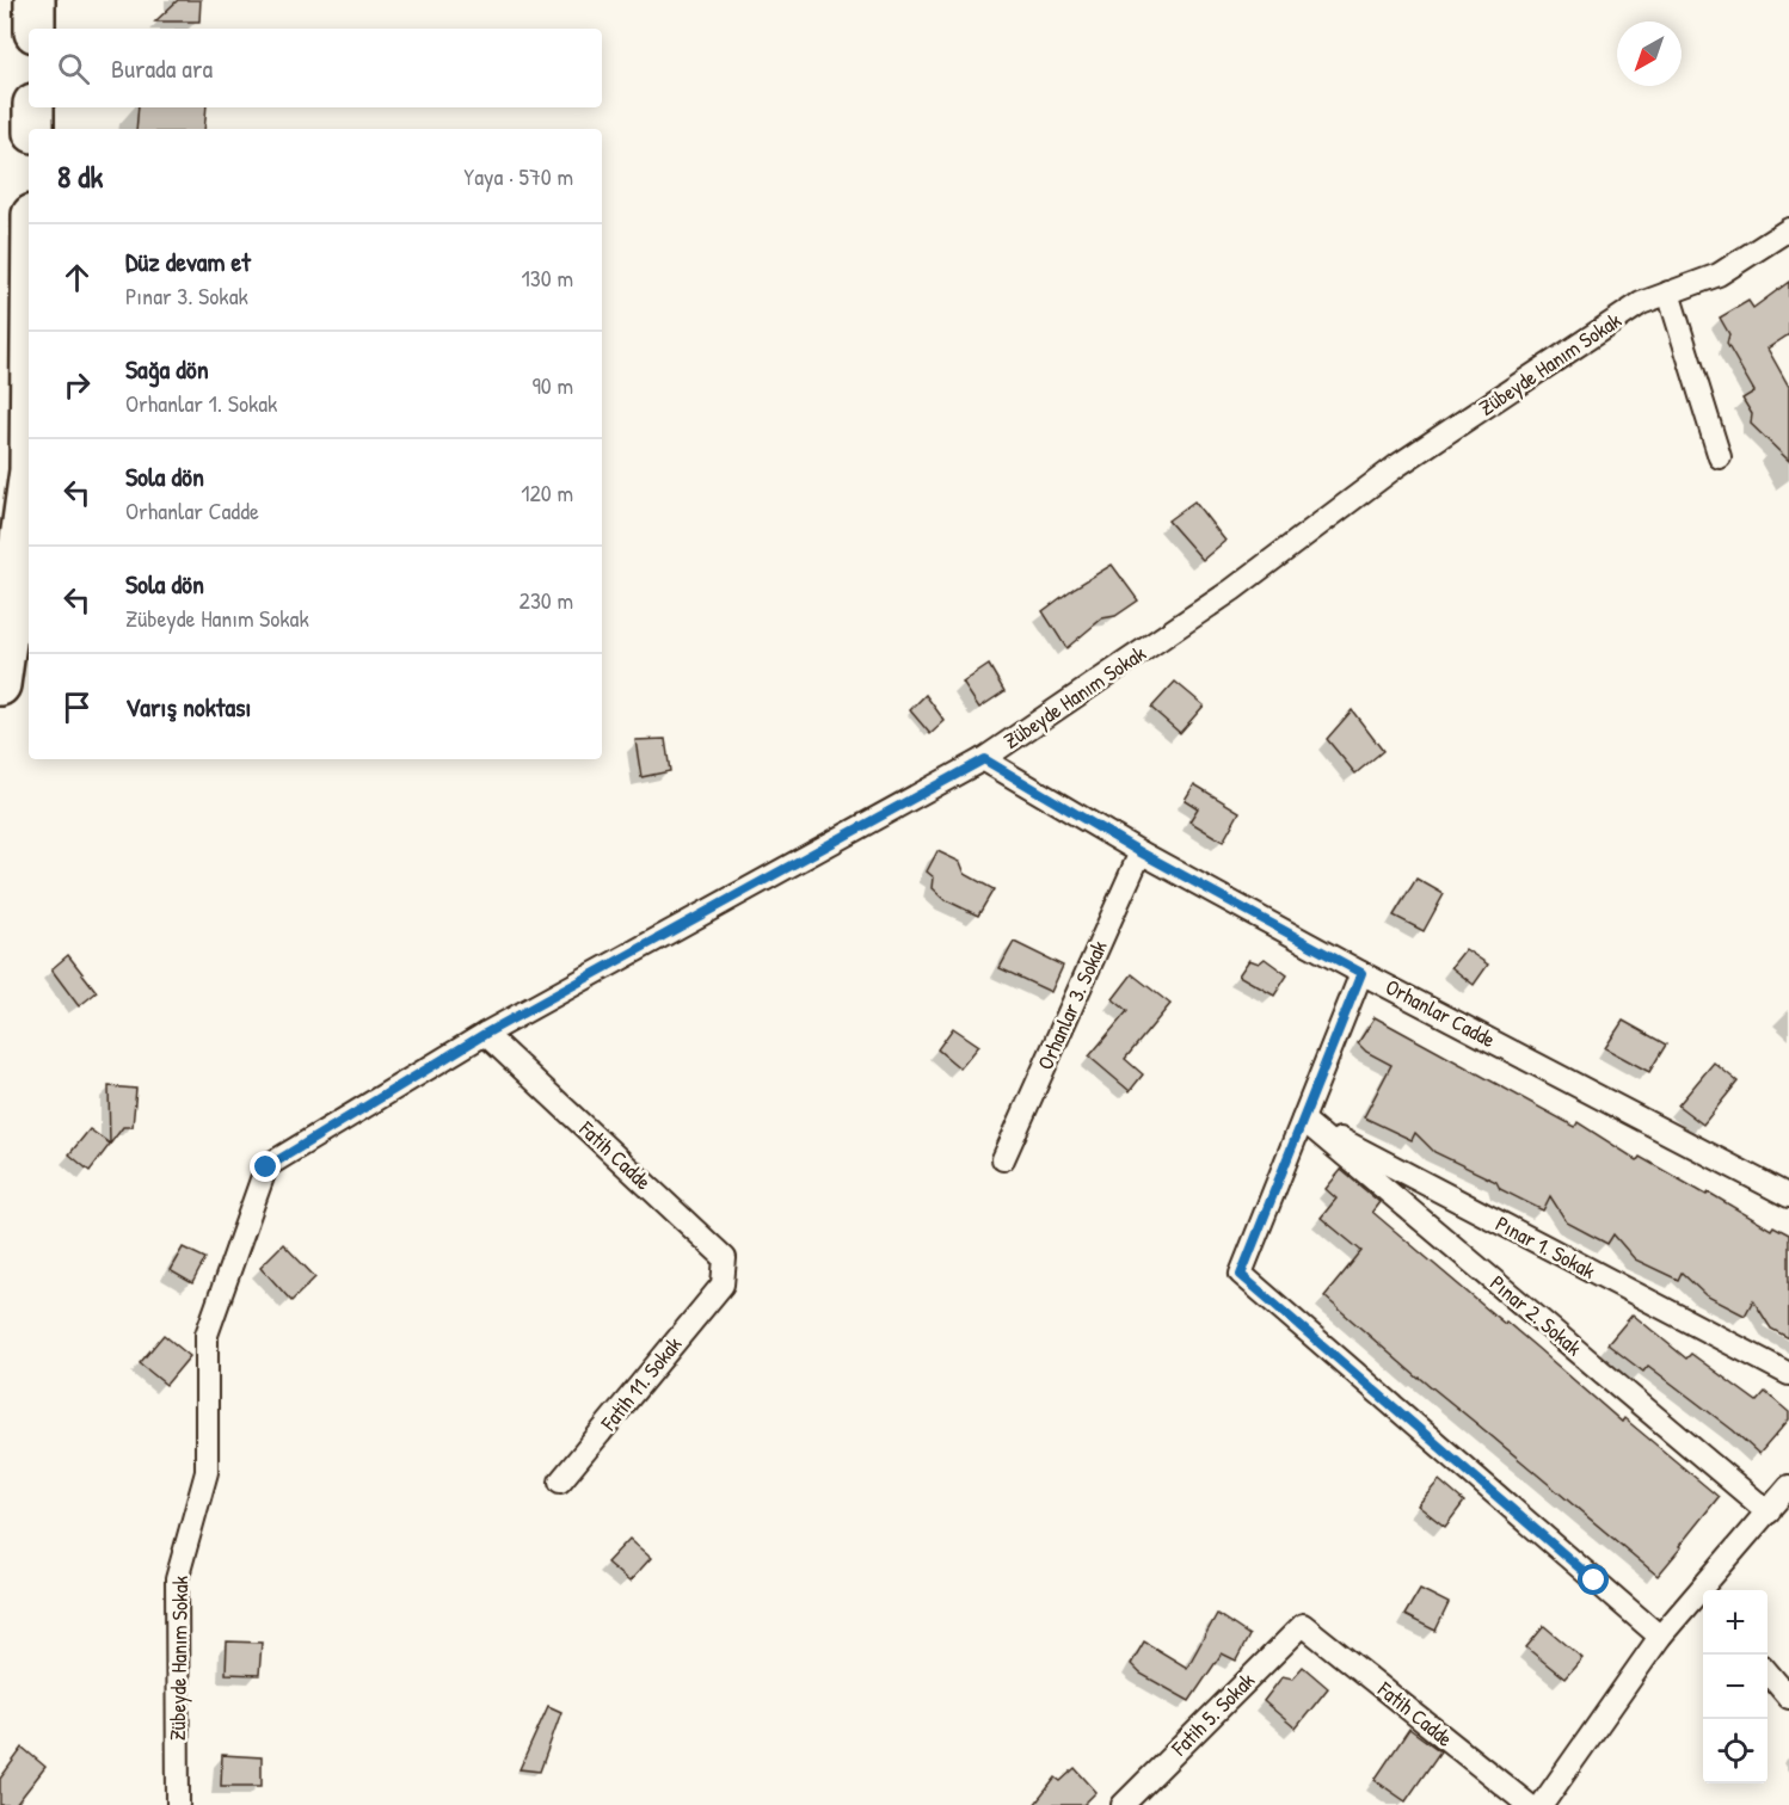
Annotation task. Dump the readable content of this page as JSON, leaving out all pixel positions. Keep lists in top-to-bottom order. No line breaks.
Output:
{"streets":{"street":["Zübeyde Hanım Sokak","Orhanlar 3. Sokak","Orhanlar Cadde","Fatih Cadde","Pınar 1. Sokak","Pınar 2. Sokak","Fatih 11. Sokak","Fatih 5. Sokak"]},"crossings":[["Zübeyde Hanım Sokak","Orhanlar Cadde"],["Zübeyde Hanım Sokak","Fatih Cadde"],["Orhanlar 3. Sokak","Orhanlar Cadde"],["Fatih Cadde","Fatih 11. Sokak"],["Fatih Cadde","Fatih 5. Sokak"],["Pınar 1. Sokak","Pınar 2. Sokak"]],"north":"bottom left","page":{"search":"Burada ara","heading":["8 dk","Yaya · 570 m"],"list":[["Düz devam et","Pınar 3. Sokak","130 m"],["Sağa dön","Orhanlar 1. Sokak","90 m"],["Sola dön","Orhanlar Cadde","120 m"],["Sola dön","Zübeyde Hanım Sokak","230 m"],"Varış noktası"],"map_buttons":["+","−"]}}
